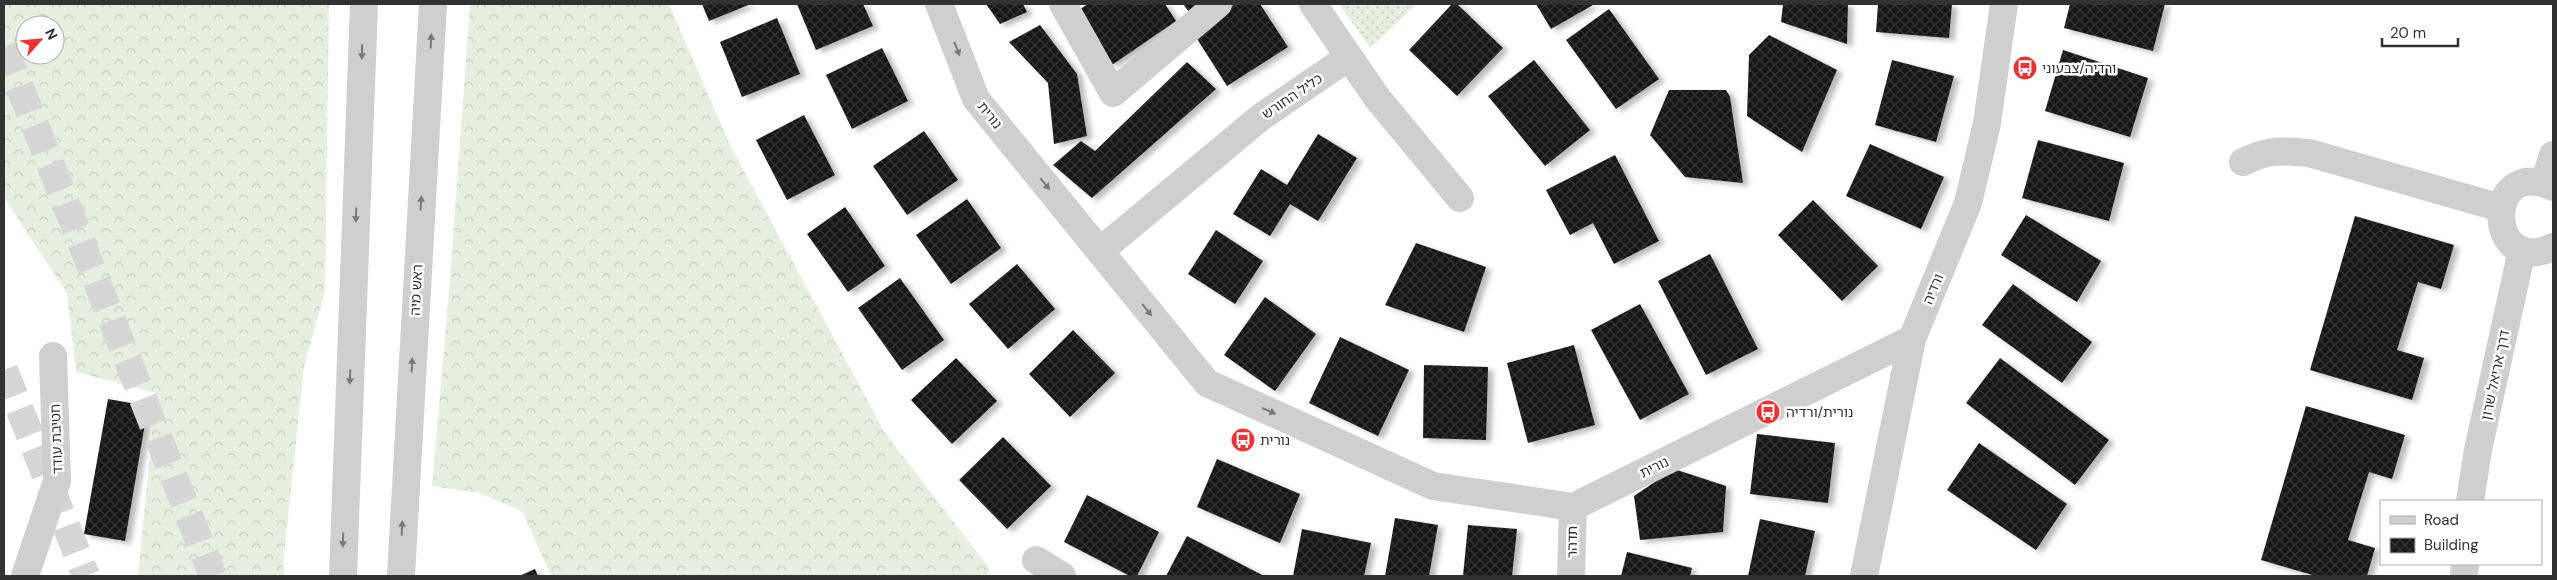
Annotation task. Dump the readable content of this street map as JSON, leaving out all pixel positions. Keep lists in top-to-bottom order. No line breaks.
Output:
{"streets":{"street":["כליל החורש","נורית","ורדיה","ראש מיה","דרך אריאל שרון","חטיבת עודד","תדהר"]},"crossings":[["כליל החורש","נורית"],["נורית","ורדיה"],["נורית","תדהר"]],"one_way":["נורית"],"places":{"bus stop":["ורדיה/צבעוני","נורית/ורדיה","נורית"]},"legend":["Road","Building"],"scale_bar":"20 m","north":"top right"}
